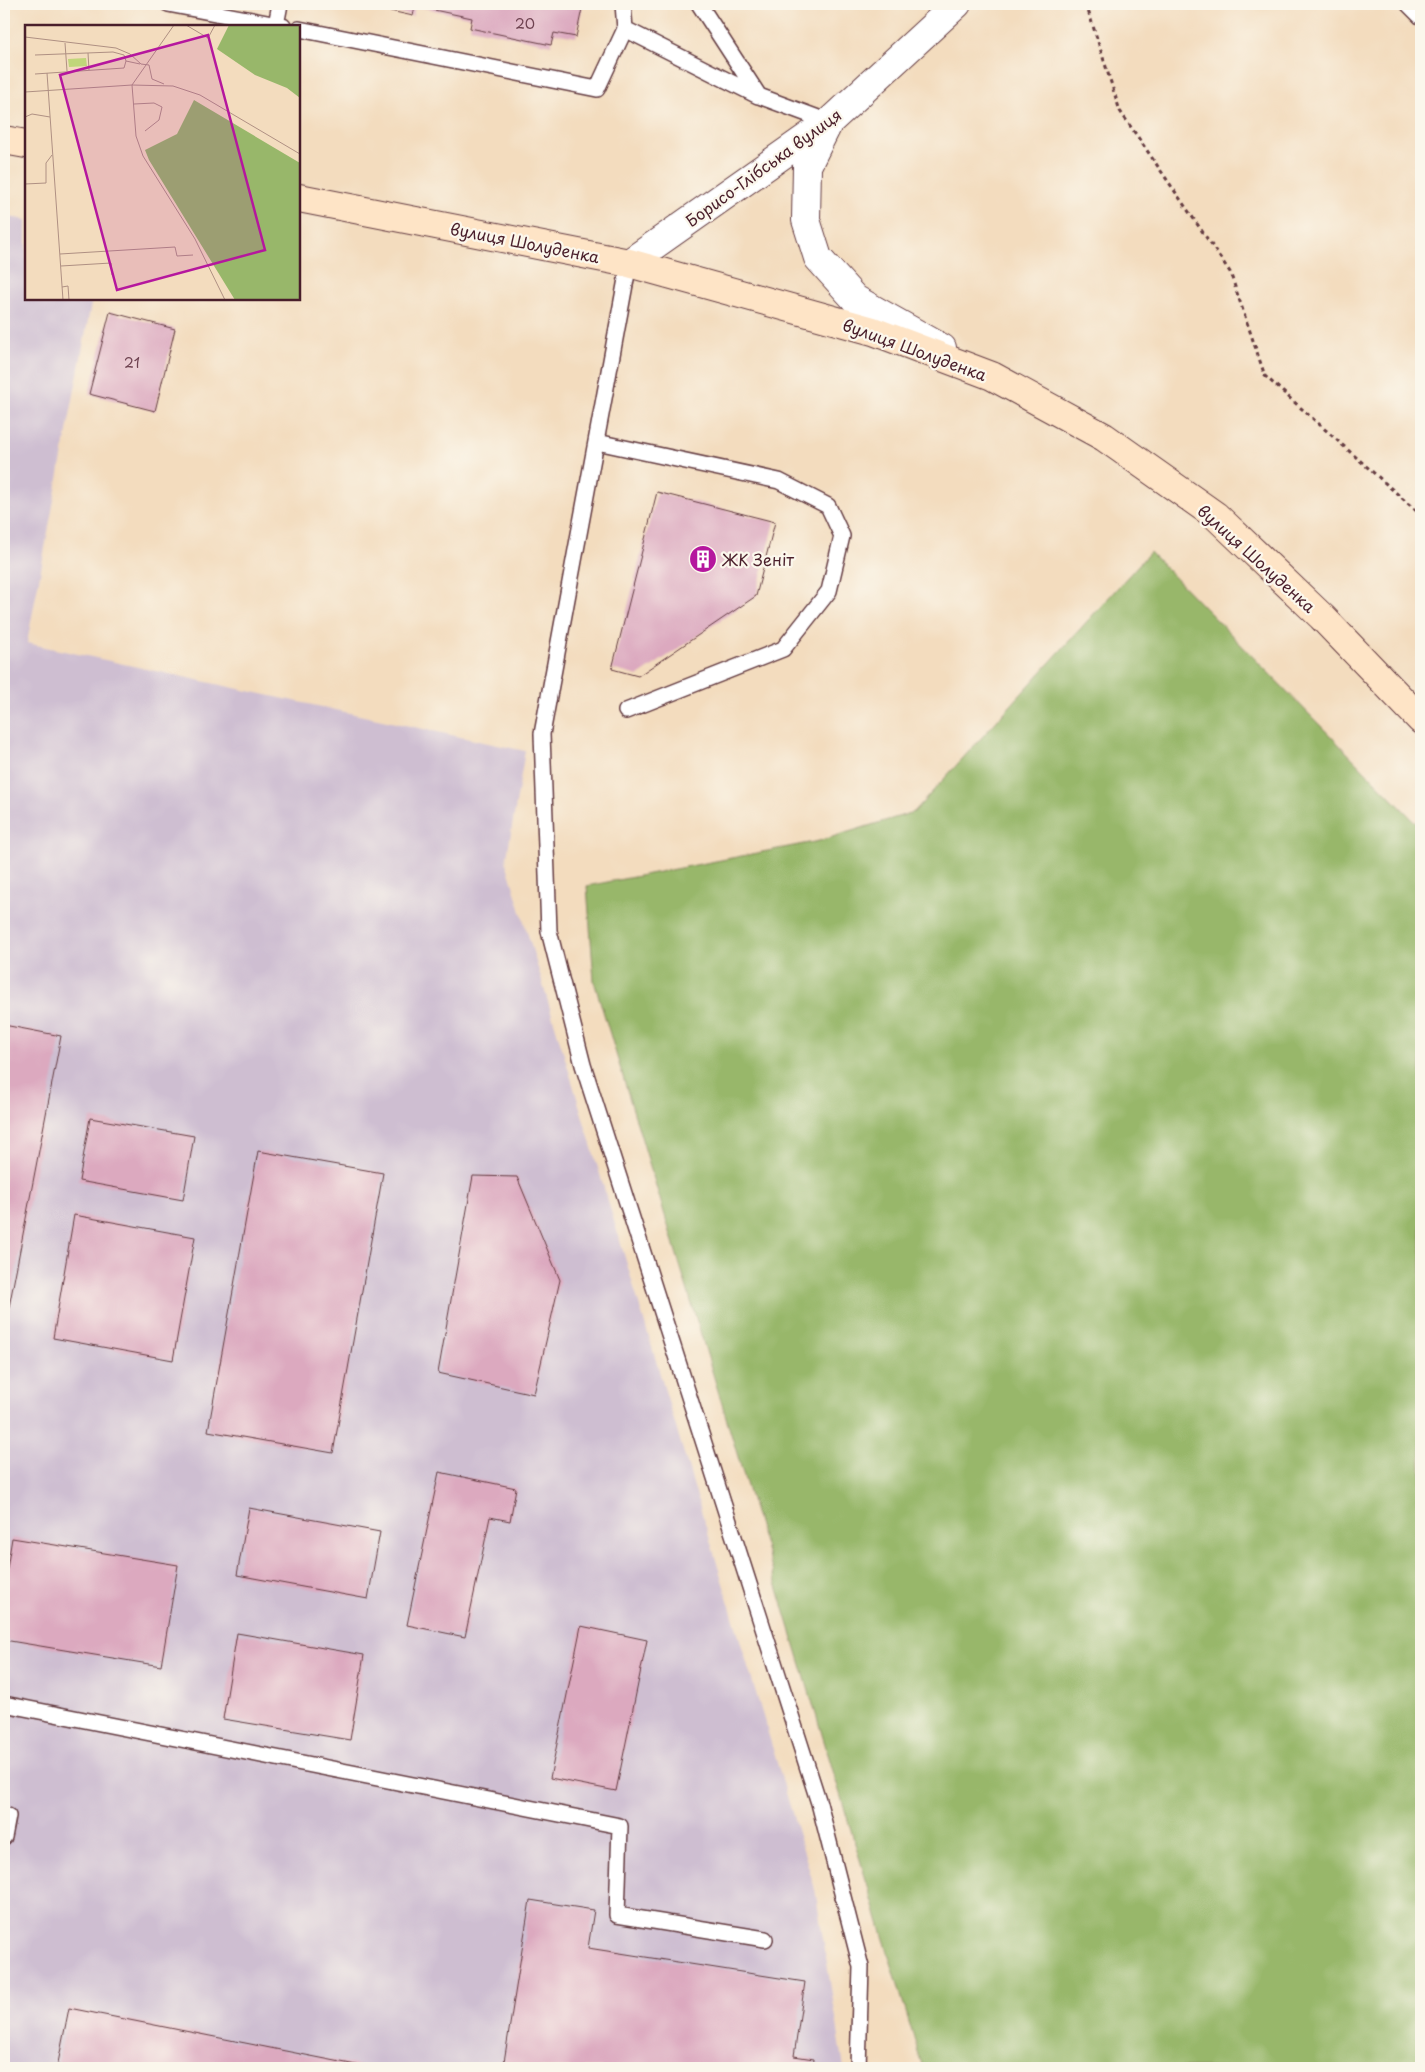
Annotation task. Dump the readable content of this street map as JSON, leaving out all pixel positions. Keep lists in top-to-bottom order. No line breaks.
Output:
{"streets":{"main road":["вулиця Шолуденка"],"street":["Борисо-Глібська вулиця"]},"crossings":[["Борисо-Глібська вулиця","вулиця Шолуденка"]],"places":{"building":["ЖК Зеніт"]},"house_numbers":["20","21"]}
